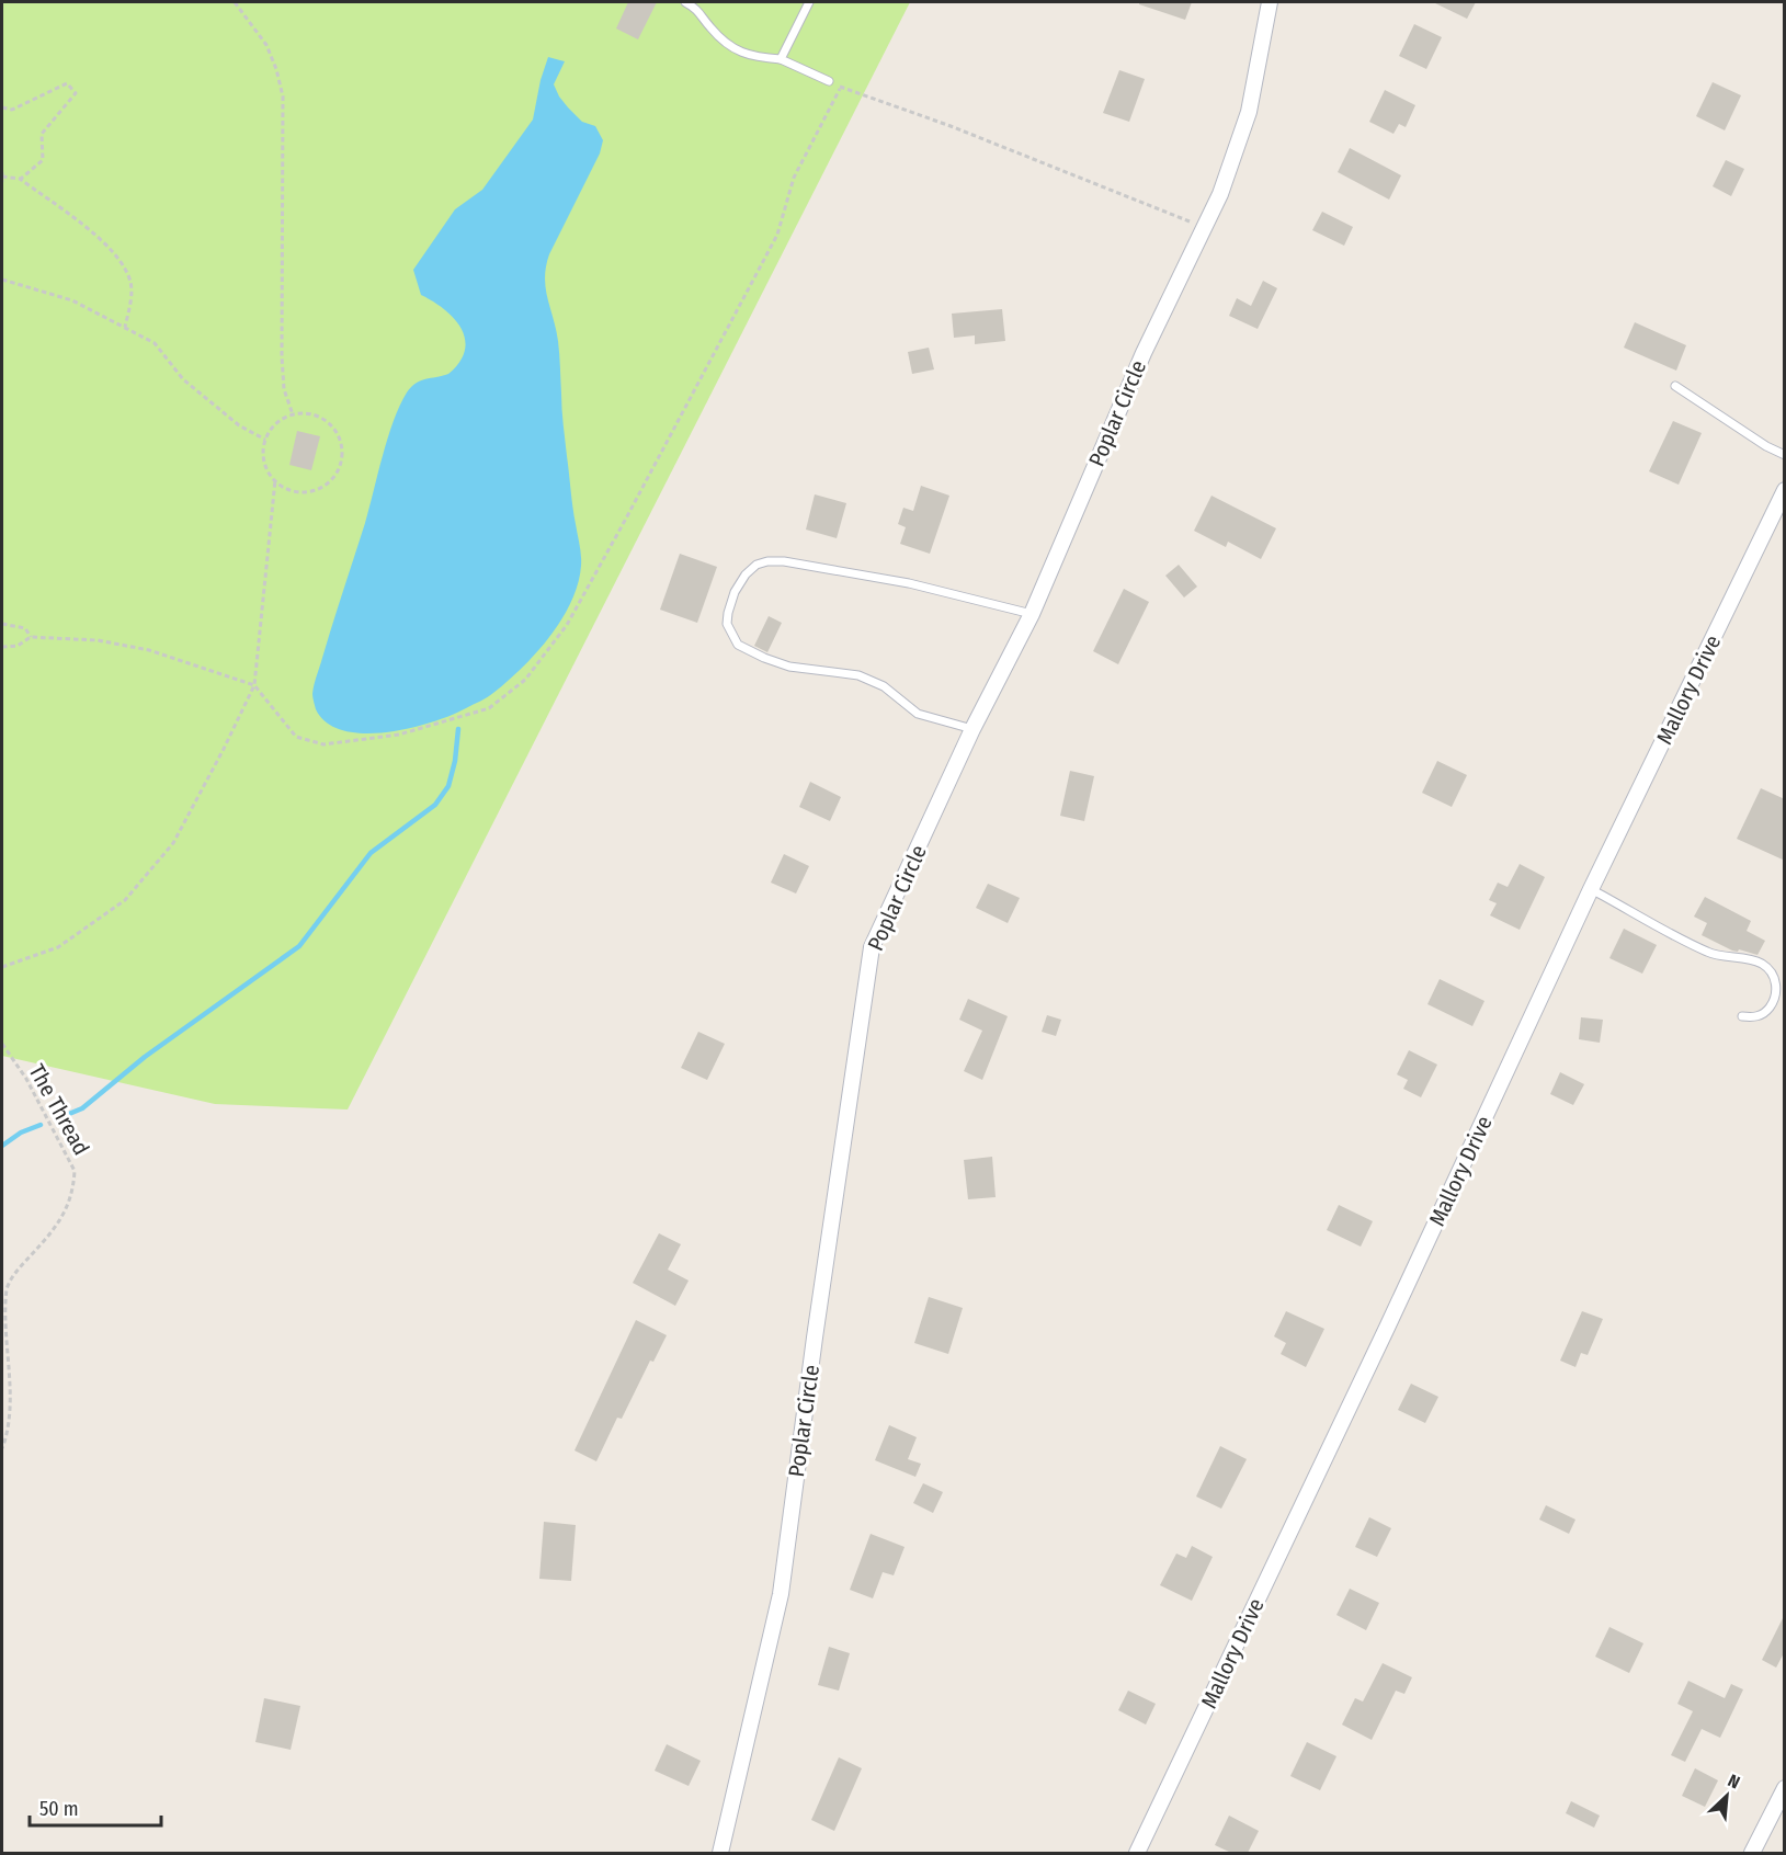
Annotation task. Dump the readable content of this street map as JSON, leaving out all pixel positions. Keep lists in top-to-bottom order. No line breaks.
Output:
{"streets":{"street":["Poplar Circle","Mallory Drive"],"path":["The Thread"]},"scale_bar":"50 m","north":"top right"}
